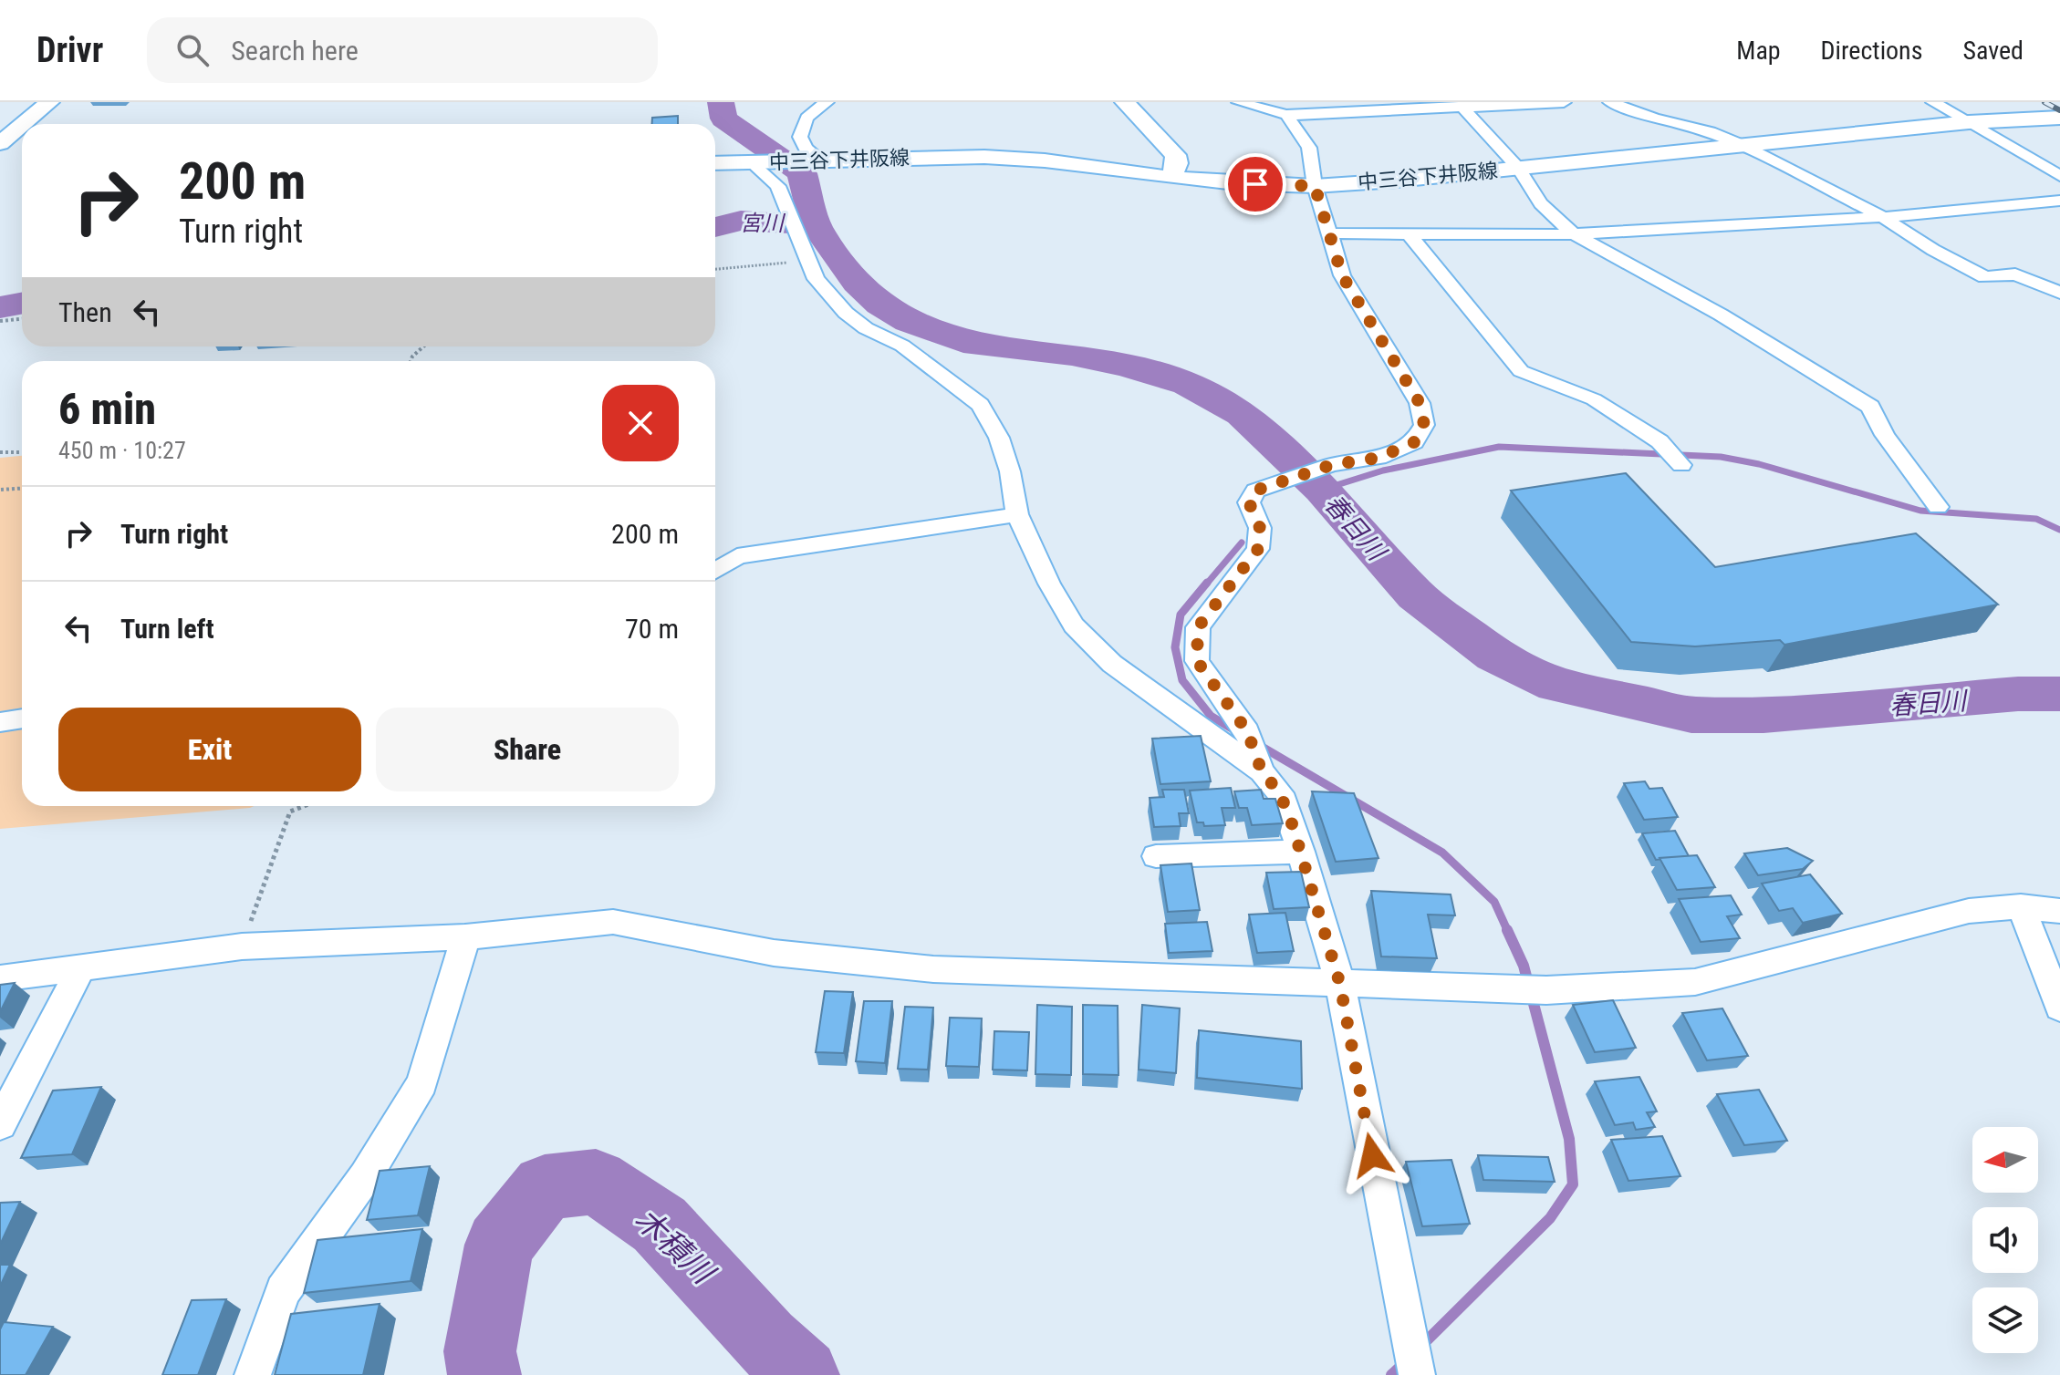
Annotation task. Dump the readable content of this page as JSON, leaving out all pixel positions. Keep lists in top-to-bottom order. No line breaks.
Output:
{"streets":{"main road":["中三谷下井阪線"]},"water":["宮川","春日川","木積川"],"north":"left","page":{"header":"Drivr","search":"Search here","nav":["Map","Directions","Saved"],"turn":["200 m","Turn right"],"then":"Then","heading":["6 min","450 m · 10:27"],"list":[{"name":"Turn right","value":"200 m"},{"name":"Turn left","value":"70 m"}],"buttons":["Exit","Share"]}}
